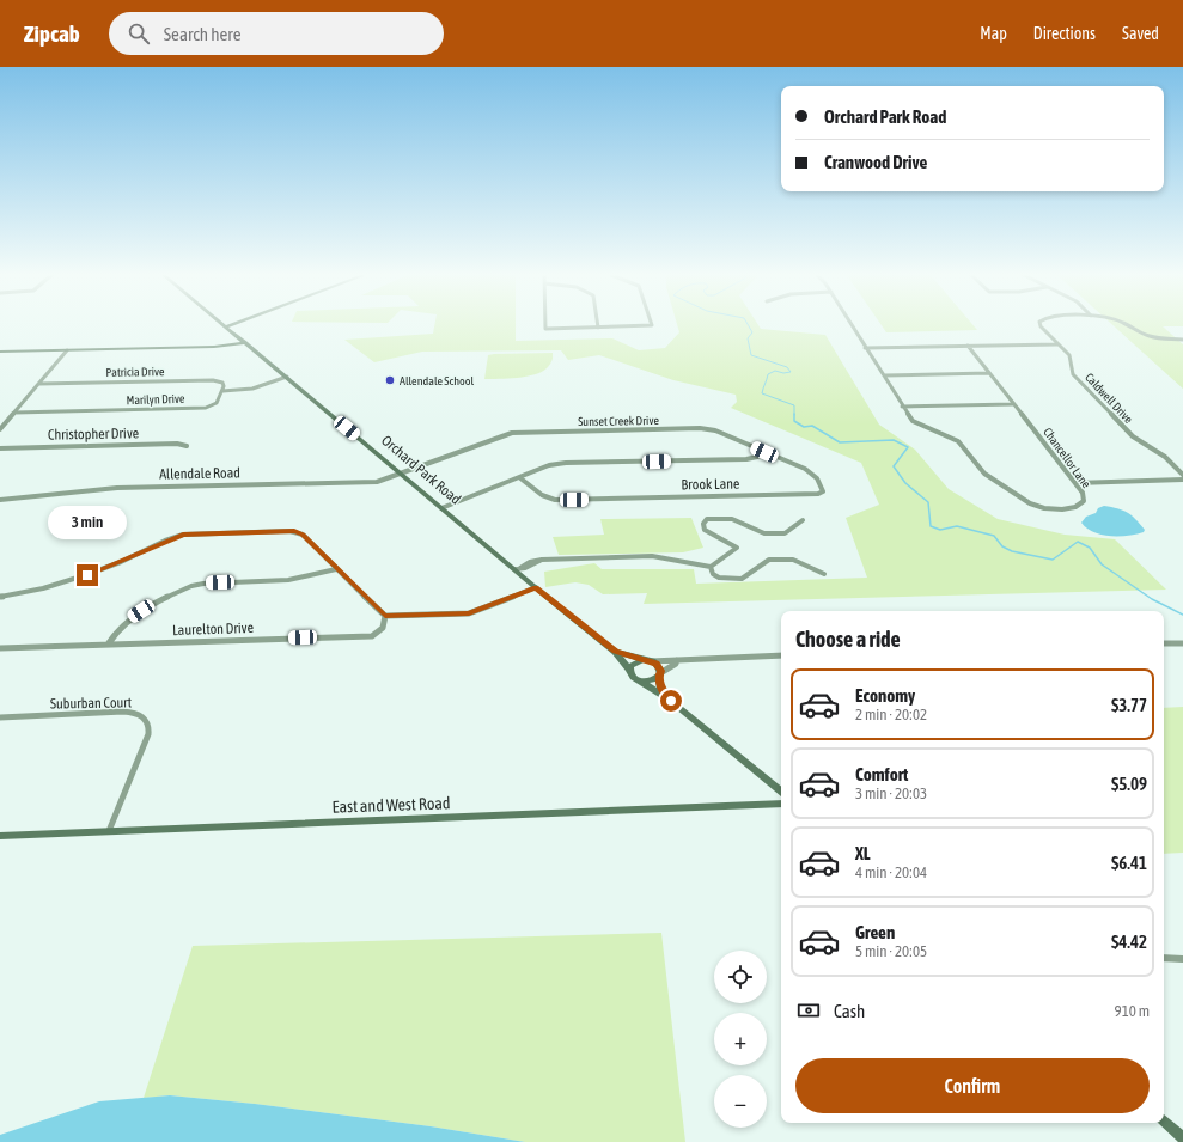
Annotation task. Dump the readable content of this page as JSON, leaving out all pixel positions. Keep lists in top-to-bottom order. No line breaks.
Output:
{"streets":{"main road":["Orchard Park Road","East and West Road"],"street":["Patricia Drive","Caldwell Drive","Marilyn Drive","Sunset Creek Drive","Christopher Drive","Chancellor Lane","Allendale Road","Brook Lane","Laurelton Drive","Suburban Court"]},"crossings":[["Patricia Drive","Marilyn Drive"],["Sunset Creek Drive","Orchard Park Road"],["Sunset Creek Drive","Allendale Road"],["Sunset Creek Drive","Brook Lane"],["Orchard Park Road","Allendale Road"],["Suburban Court","East and West Road"]],"places":["Allendale School"],"page":{"header":"Zipcab","search":"Search here","nav":["Map","Directions","Saved"],"banner":["Orchard Park Road","Cranwood Drive"],"bubble":"3 min","heading":"Choose a ride","list":[{"name":"Economy","note":"2 min · 20:02","value":"$3.77"},{"name":"Comfort","note":"3 min · 20:03","value":"$5.09"},{"name":"XL","note":"4 min · 20:04","value":"$6.41"},{"name":"Green","note":"5 min · 20:05","value":"$4.42"}],"map_buttons":["+","−"],"pay":["Cash","910 m"],"buttons":"Confirm"}}
